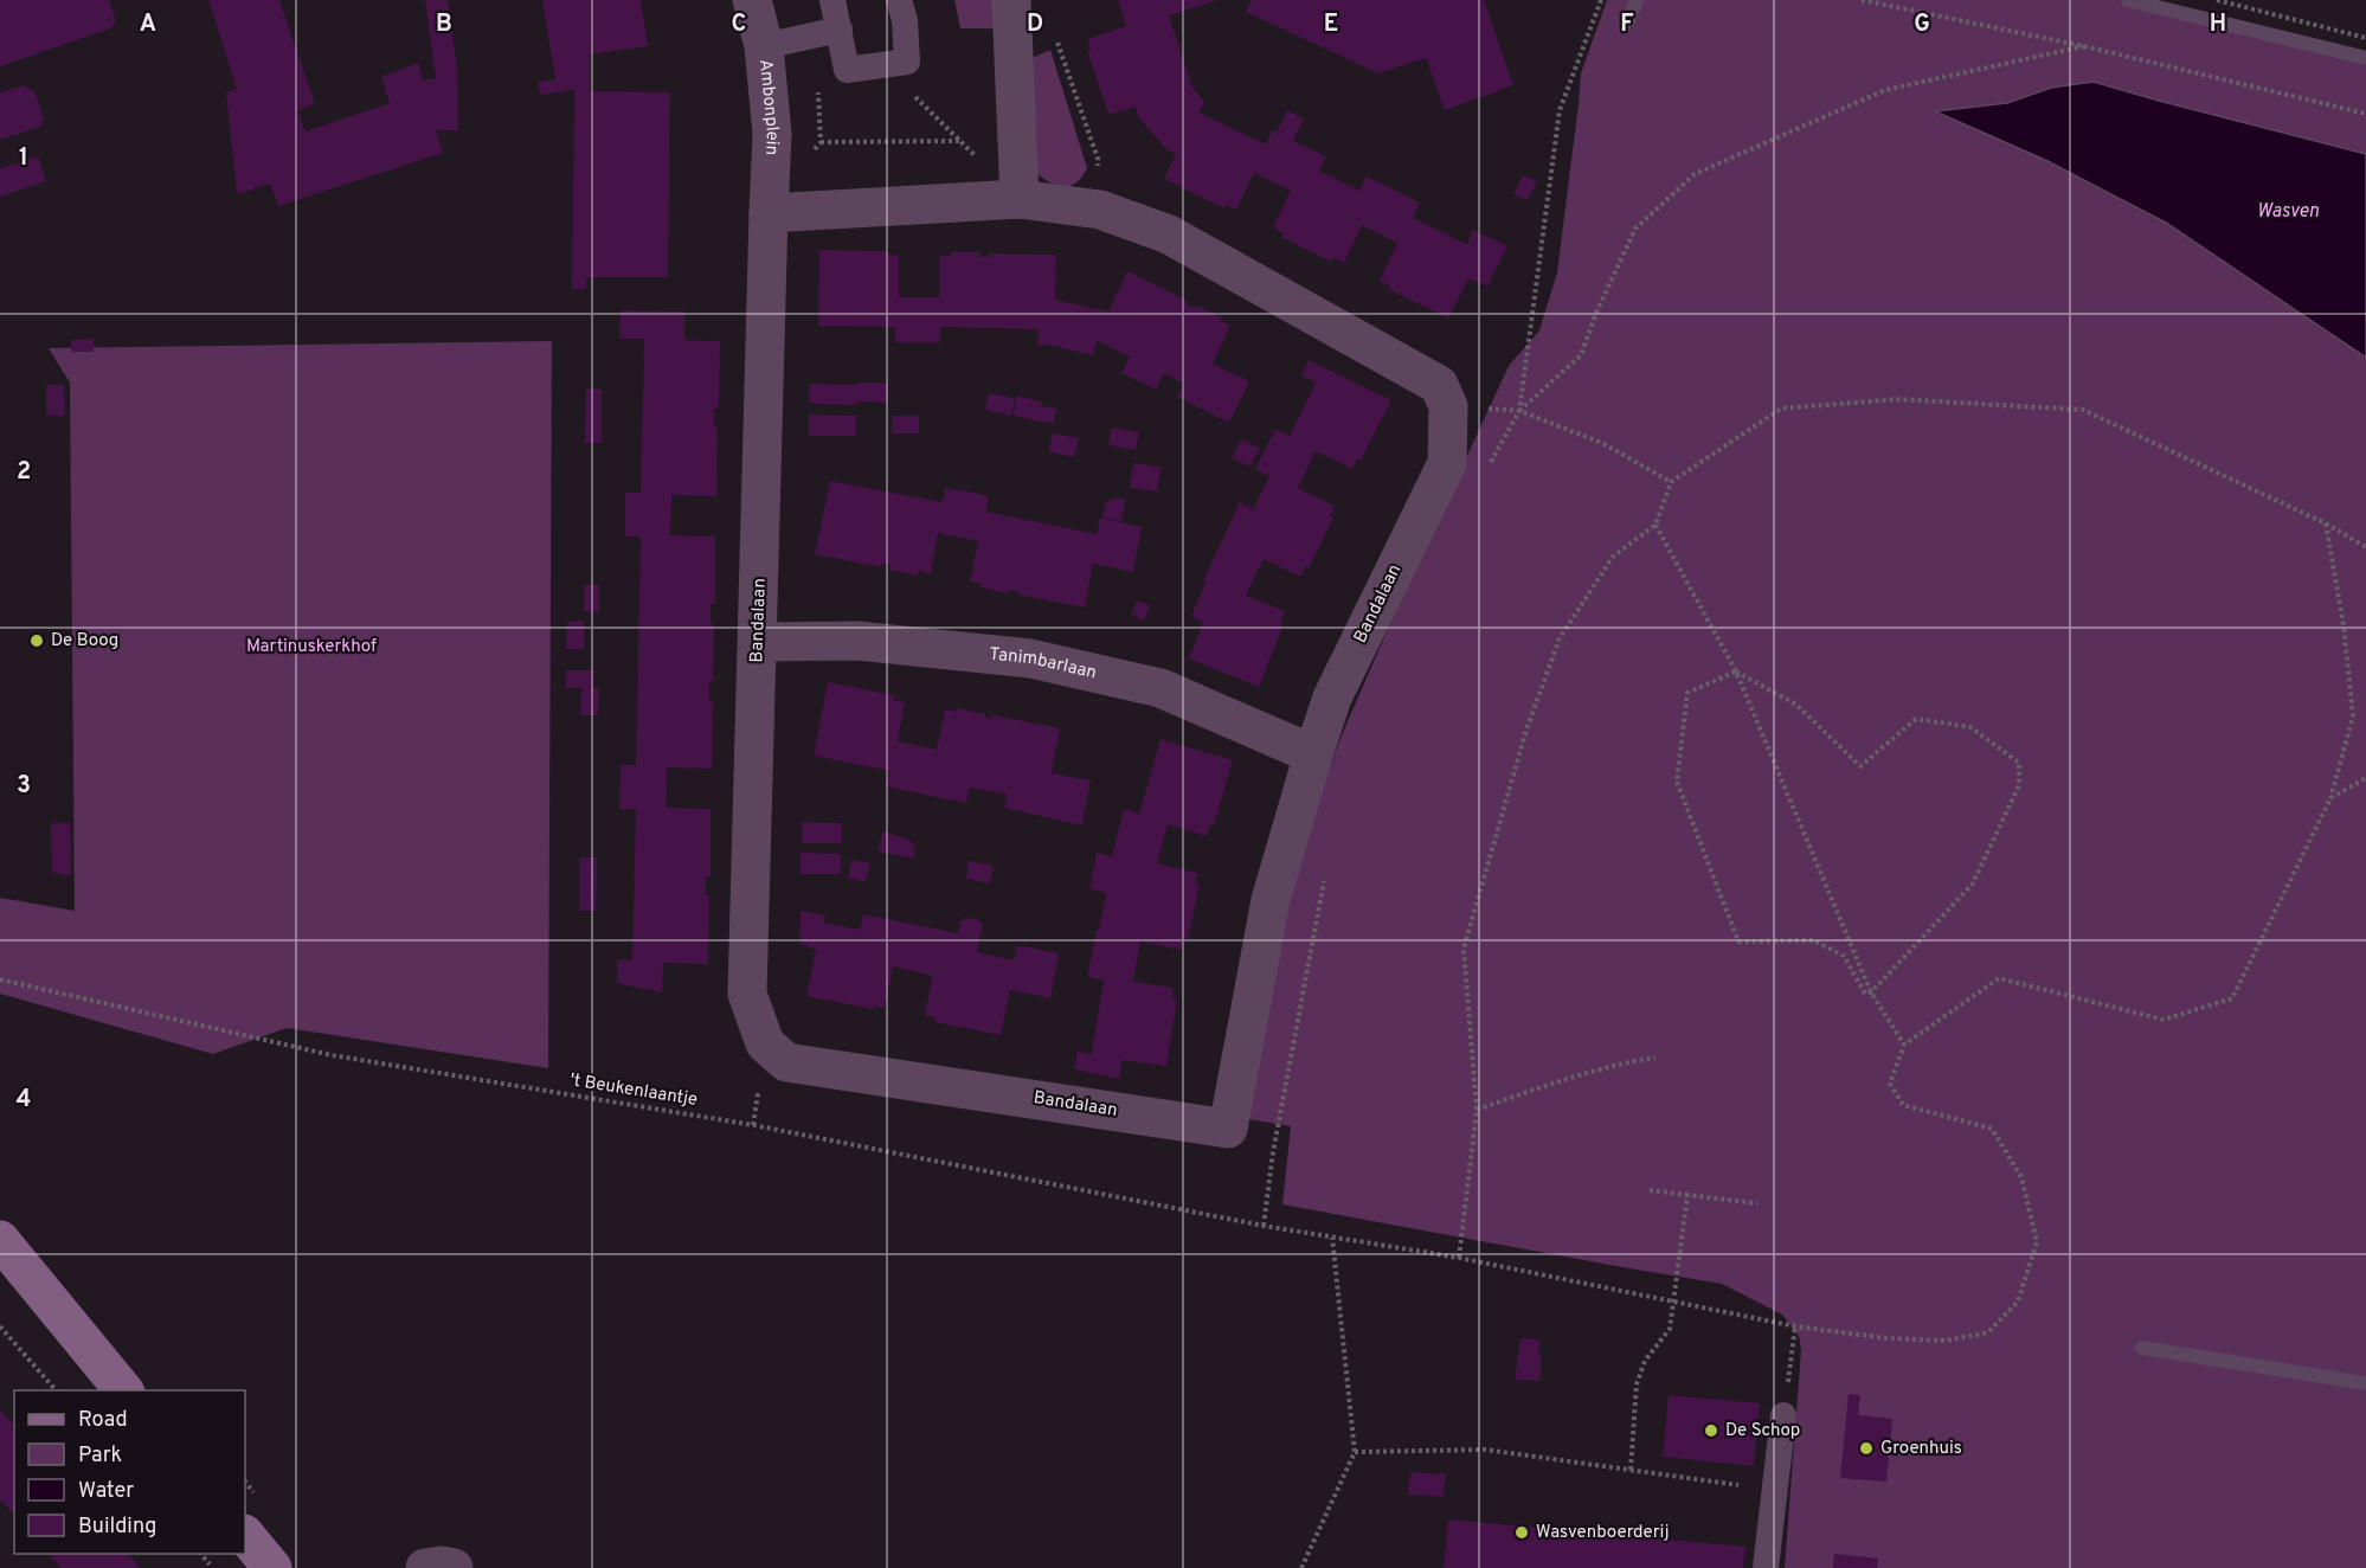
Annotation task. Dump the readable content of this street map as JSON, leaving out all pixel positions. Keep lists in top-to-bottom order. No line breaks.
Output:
{"streets":{"street":["Ambonplein","Bandalaan","Tanimbarlaan"],"path":["'t Beukenlaantje"]},"crossings":[["Ambonplein","Bandalaan"],["Bandalaan","Tanimbarlaan"]],"water":["Wasven"],"parks":["Martinuskerkhof"],"places":["De Boog","De Schop","Groenhuis","Wasvenboerderij"],"legend":["Road","Park","Water","Building"],"grid":{"columns":["A","B","C","D","E","F","G","H"],"rows":["1","2","3","4"]}}
